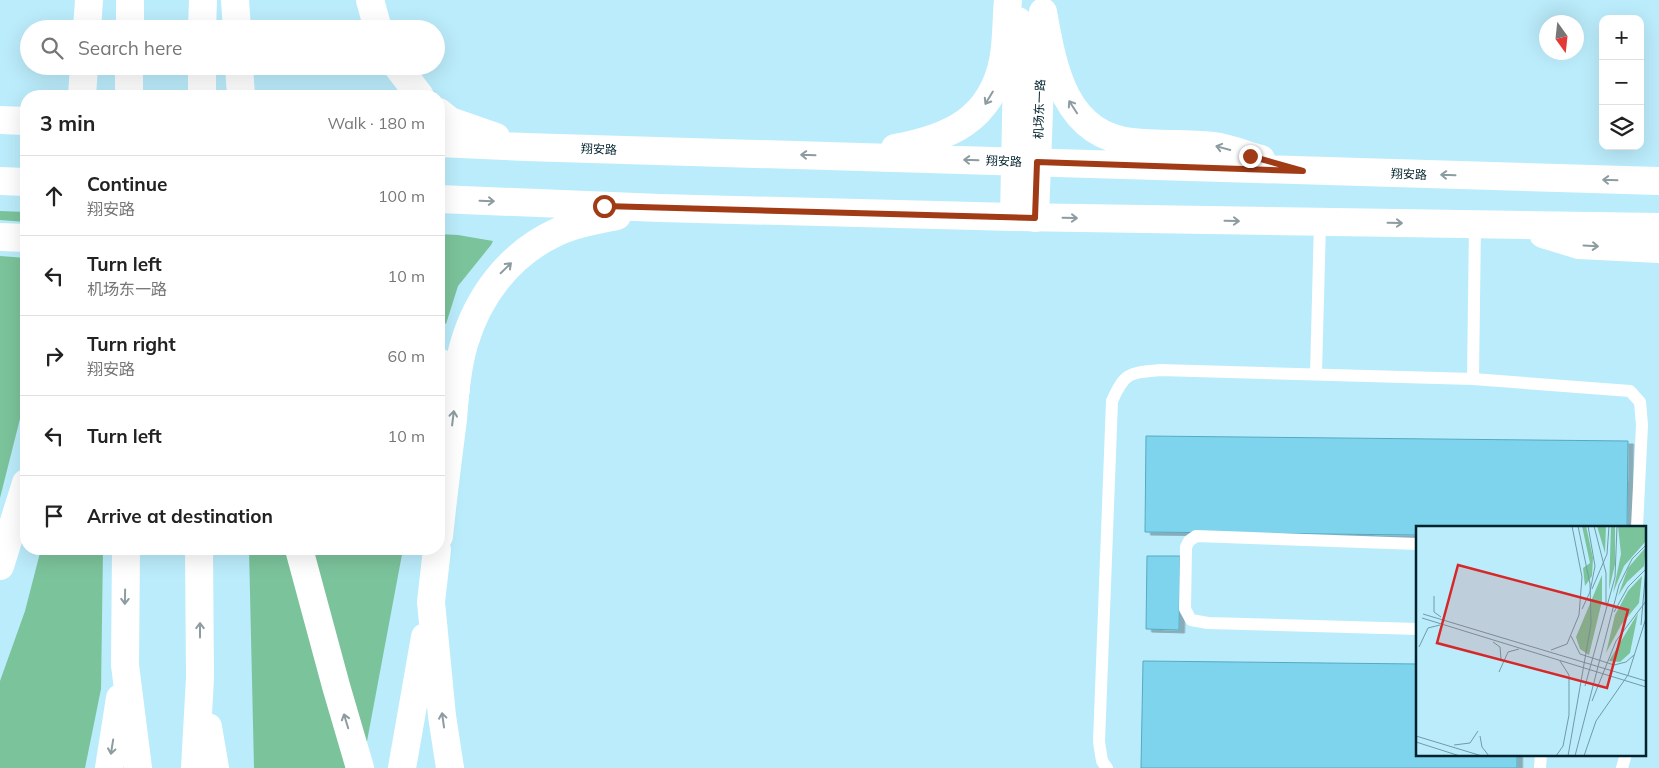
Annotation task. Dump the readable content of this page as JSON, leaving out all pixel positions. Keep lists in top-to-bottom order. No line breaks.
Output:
{"streets":{"main road":["机场东一路","翔安路"]},"crossings":[["机场东一路","翔安路"]],"north":"bottom","page":{"map_buttons":["+","−"],"search":"Search here","heading":["3 min","Walk · 180 m"],"list":[["Continue","翔安路","100 m"],["Turn left","机场东一路","10 m"],["Turn right","翔安路","60 m"],["Turn left","10 m"],"Arrive at destination"]}}
